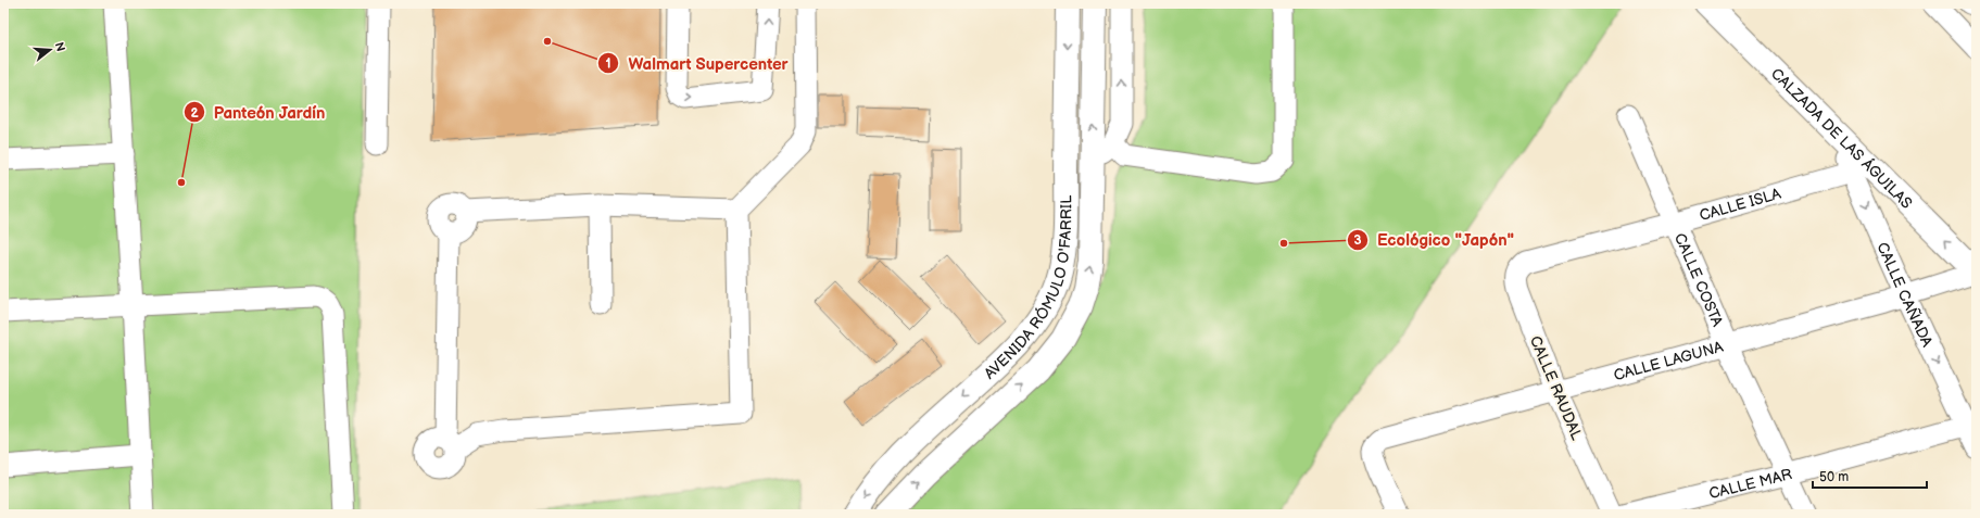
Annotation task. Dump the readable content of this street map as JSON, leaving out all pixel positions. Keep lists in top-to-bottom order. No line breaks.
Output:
{"streets":{"main road":["CALZADA DE LAS ÁGUILAS","AVENIDA RÓMULO O'FARRIL"],"street":["CALLE ISLA","CALLE COSTA","CALLE CAÑADA","CALLE LAGUNA","CALLE RAUDAL","CALLE MAR"]},"crossings":[["CALZADA DE LAS ÁGUILAS","CALLE CAÑADA"],["CALZADA DE LAS ÁGUILAS","CALLE LAGUNA"],["CALLE ISLA","CALLE COSTA"],["CALLE ISLA","CALLE CAÑADA"],["CALLE ISLA","CALLE RAUDAL"],["CALLE COSTA","CALLE LAGUNA"],["CALLE COSTA","CALLE MAR"],["CALLE CAÑADA","CALLE LAGUNA"],["CALLE CAÑADA","CALLE MAR"],["CALLE LAGUNA","CALLE RAUDAL"]],"one_way":["CALZADA DE LAS ÁGUILAS","CALLE CAÑADA"],"places":["Walmart Supercenter","Panteón Jardín","Ecológico \"Japón\""],"scale_bar":"50 m","north":"right"}
